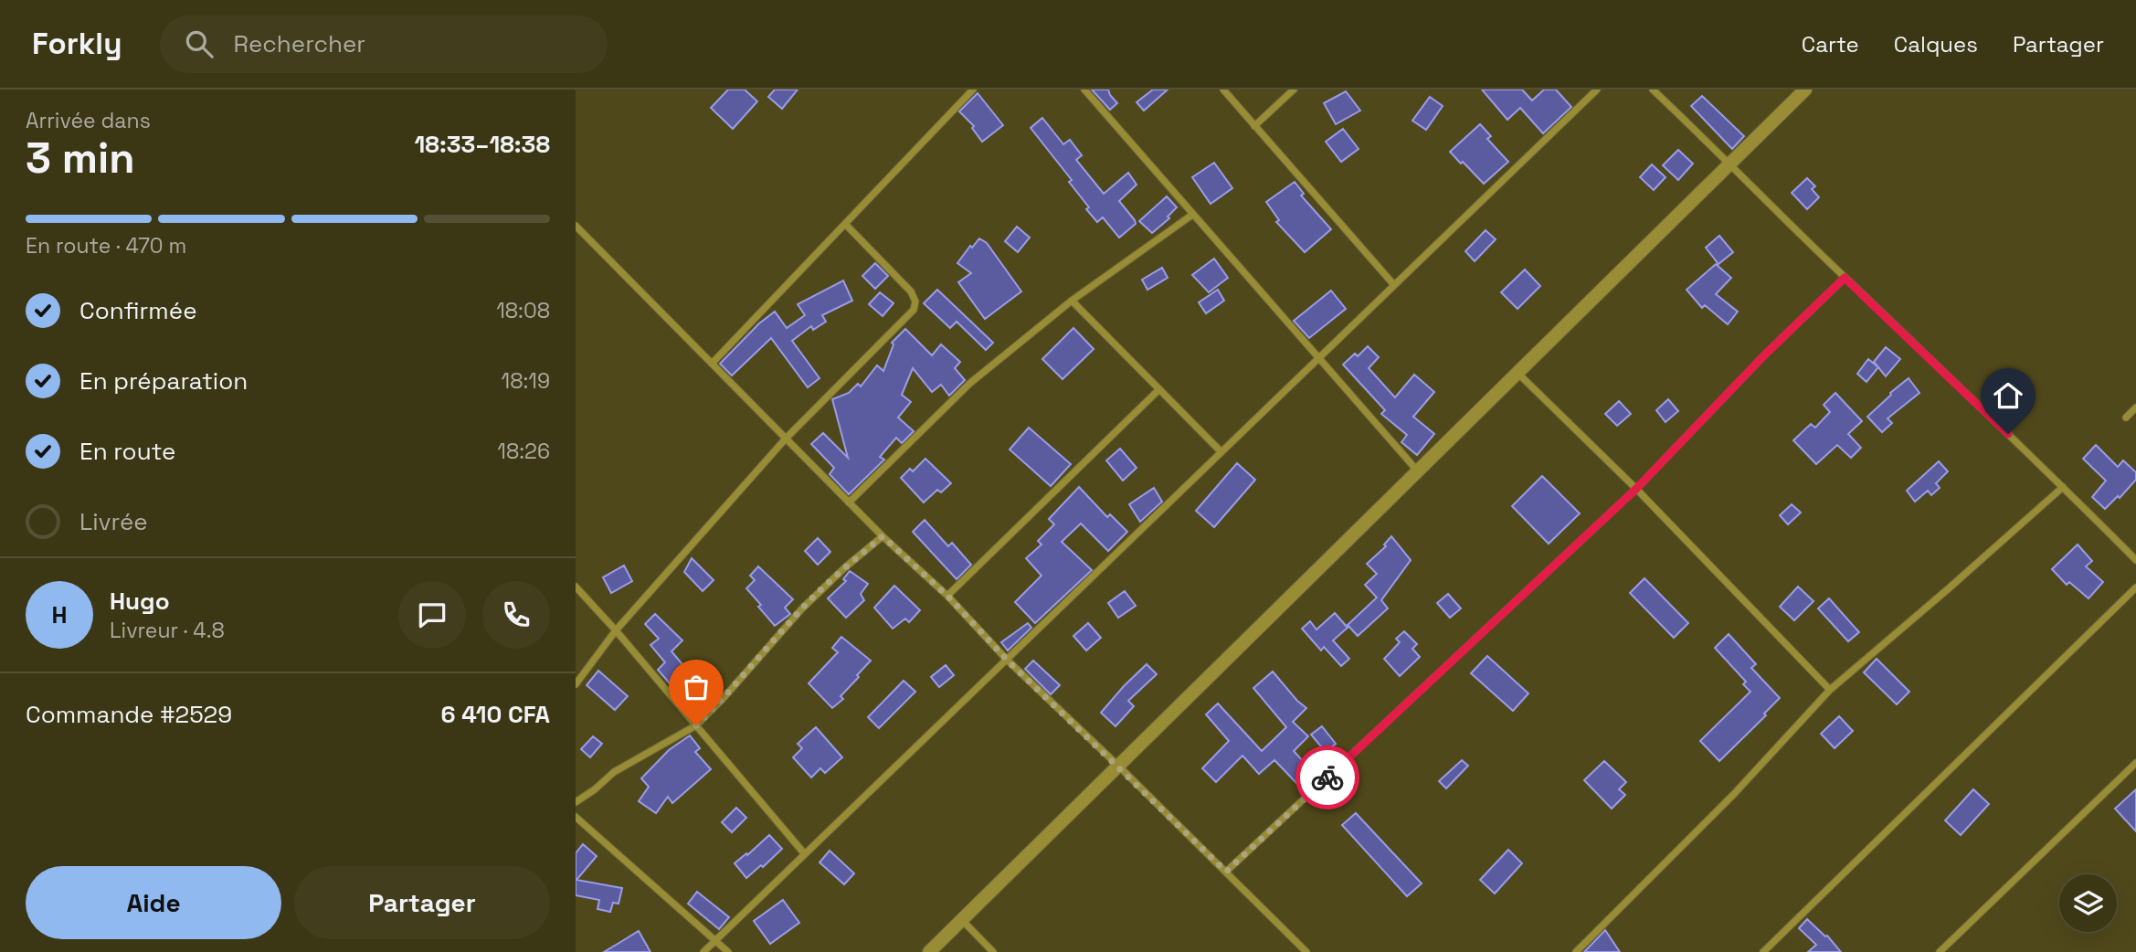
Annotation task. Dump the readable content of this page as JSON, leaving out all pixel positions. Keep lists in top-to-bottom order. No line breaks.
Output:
{"page":{"header":"Forkly","search":"Rechercher","nav":["Carte","Calques","Partager"],"heading":["3 min","Arrivée dans","18:33–18:38"],"panel":["Hugo","Livreur · 4.8","Commande #2529","6 410 CFA"],"bar":"En route · 470 m","list":[["Confirmée","18:08"],["En préparation","18:19"],["En route","18:26"],"Livrée"],"round":"H","buttons":["Aide","Partager"]}}
